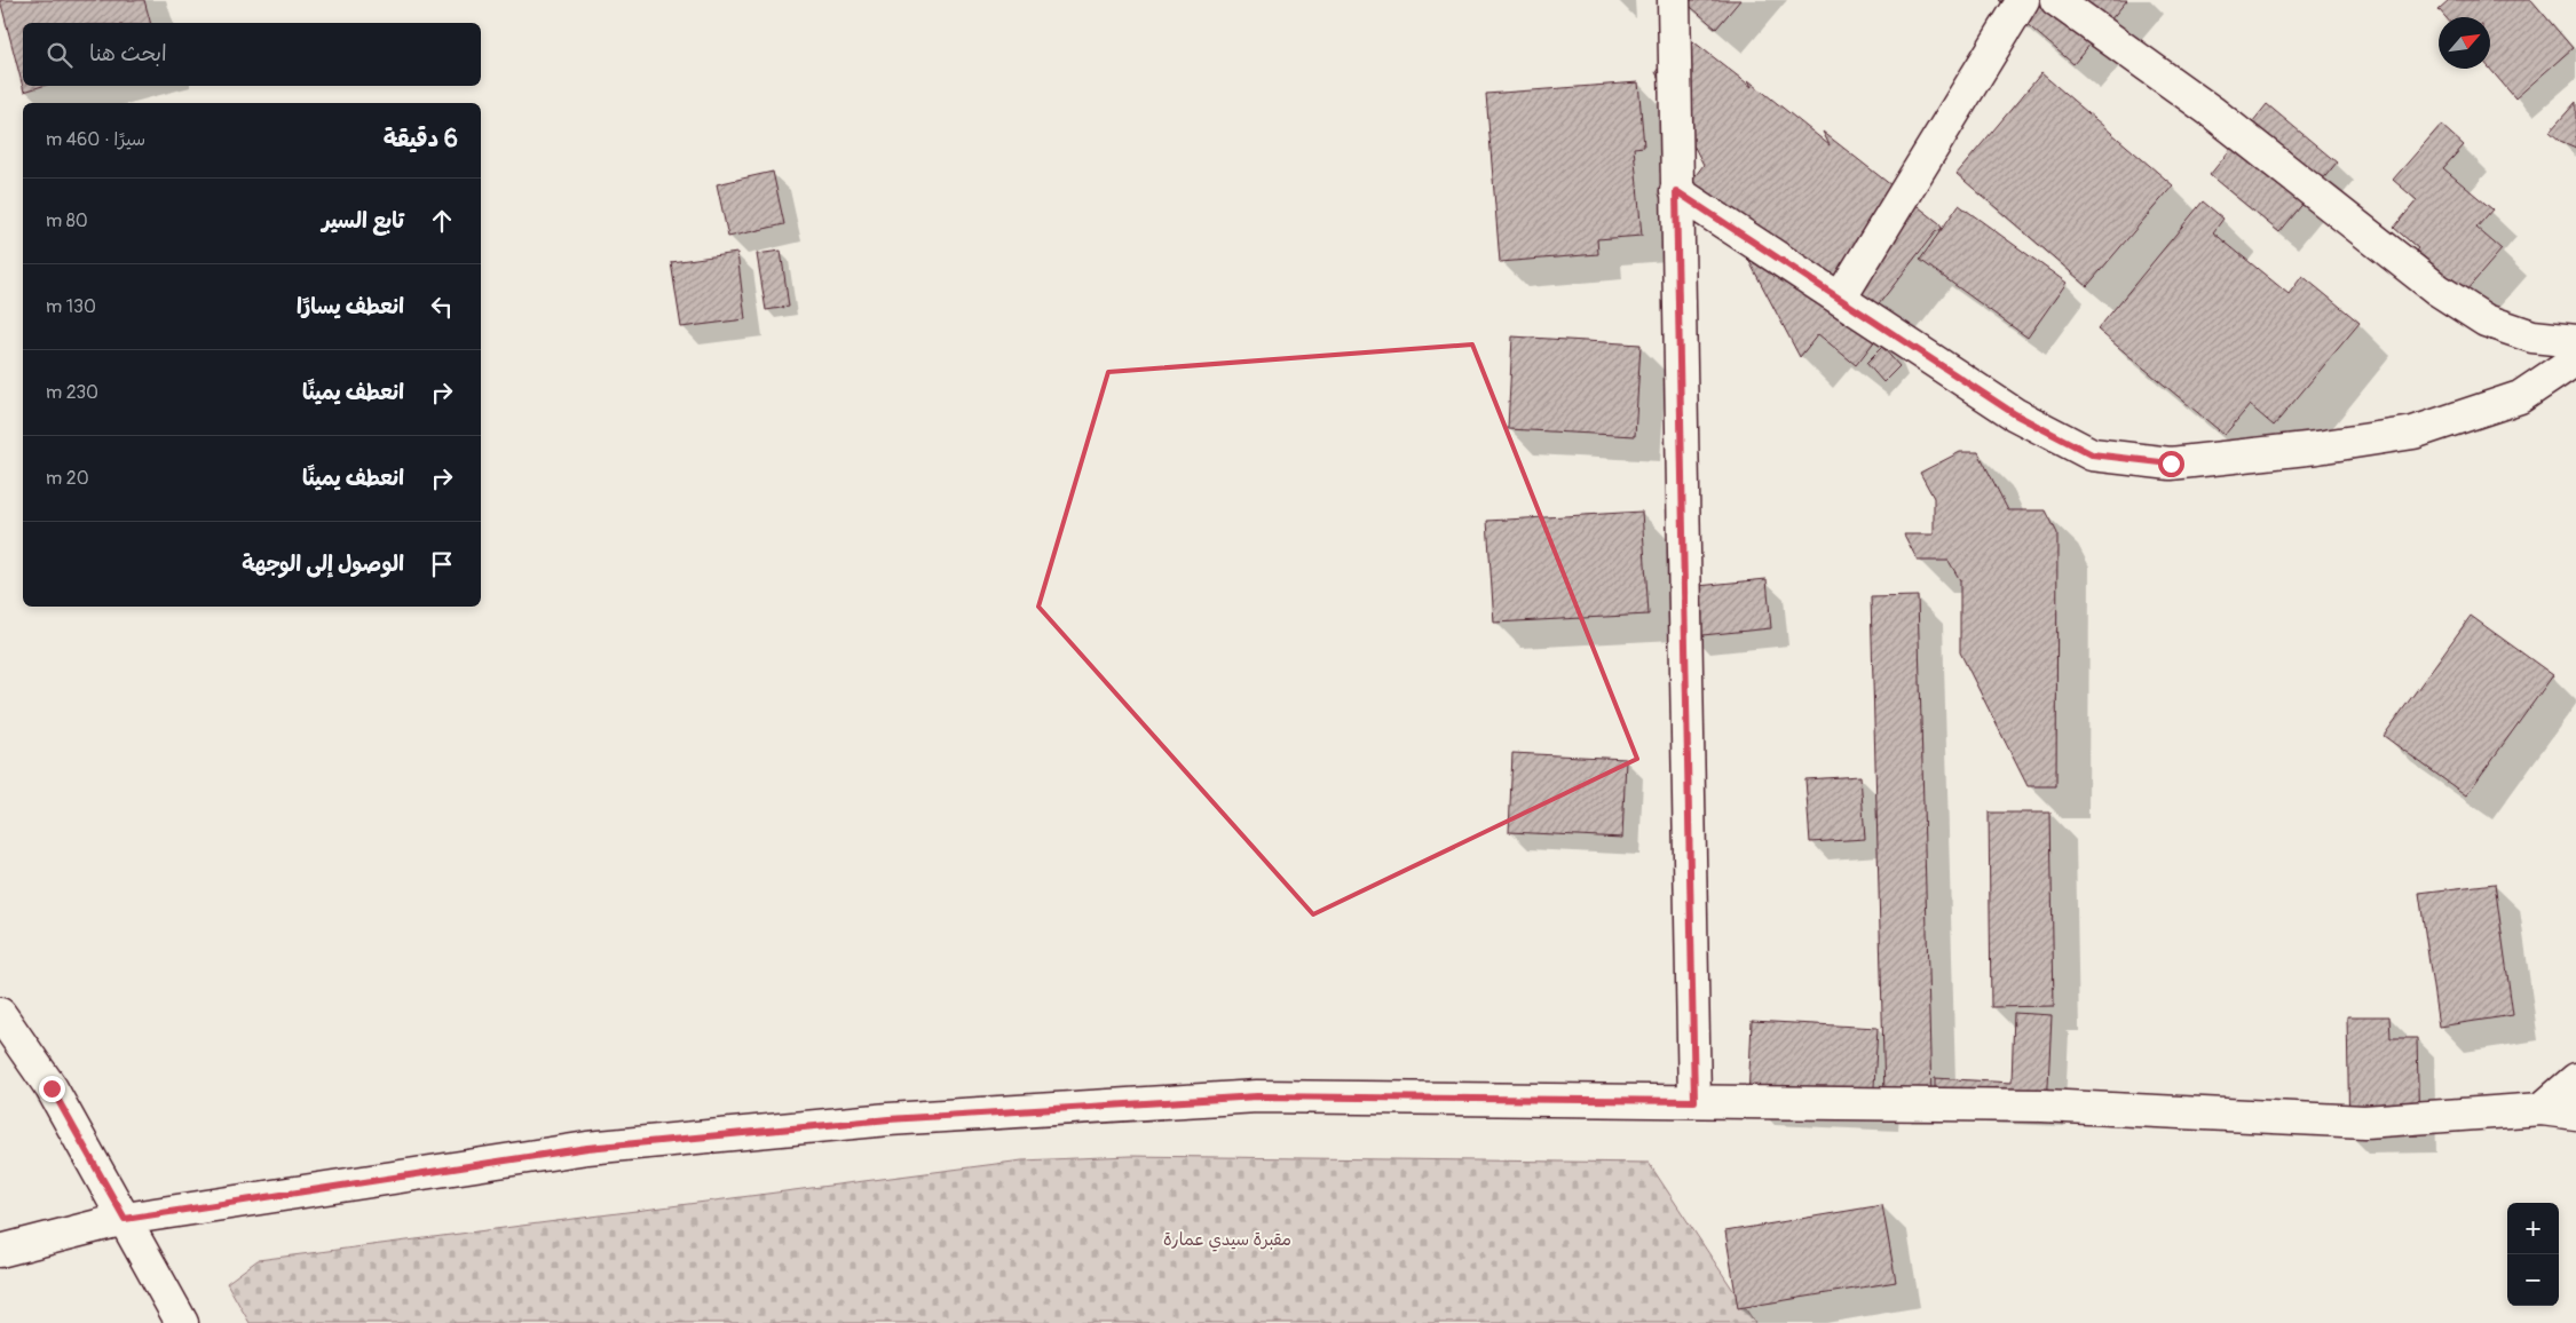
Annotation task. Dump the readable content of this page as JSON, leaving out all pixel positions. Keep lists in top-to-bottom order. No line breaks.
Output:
{"parks":["مقبرة سيدي عمارة"],"north":"top right","page":{"search":"ابحث هنا","heading":["6 دقيقة","سيرًا · 460 m"],"list":[["تابع السير","80 m"],["انعطف يسارًا","130 m"],["انعطف يمينًا","230 m"],["انعطف يمينًا","20 m"],"الوصول إلى الوجهة"],"map_buttons":["+","−"]}}
